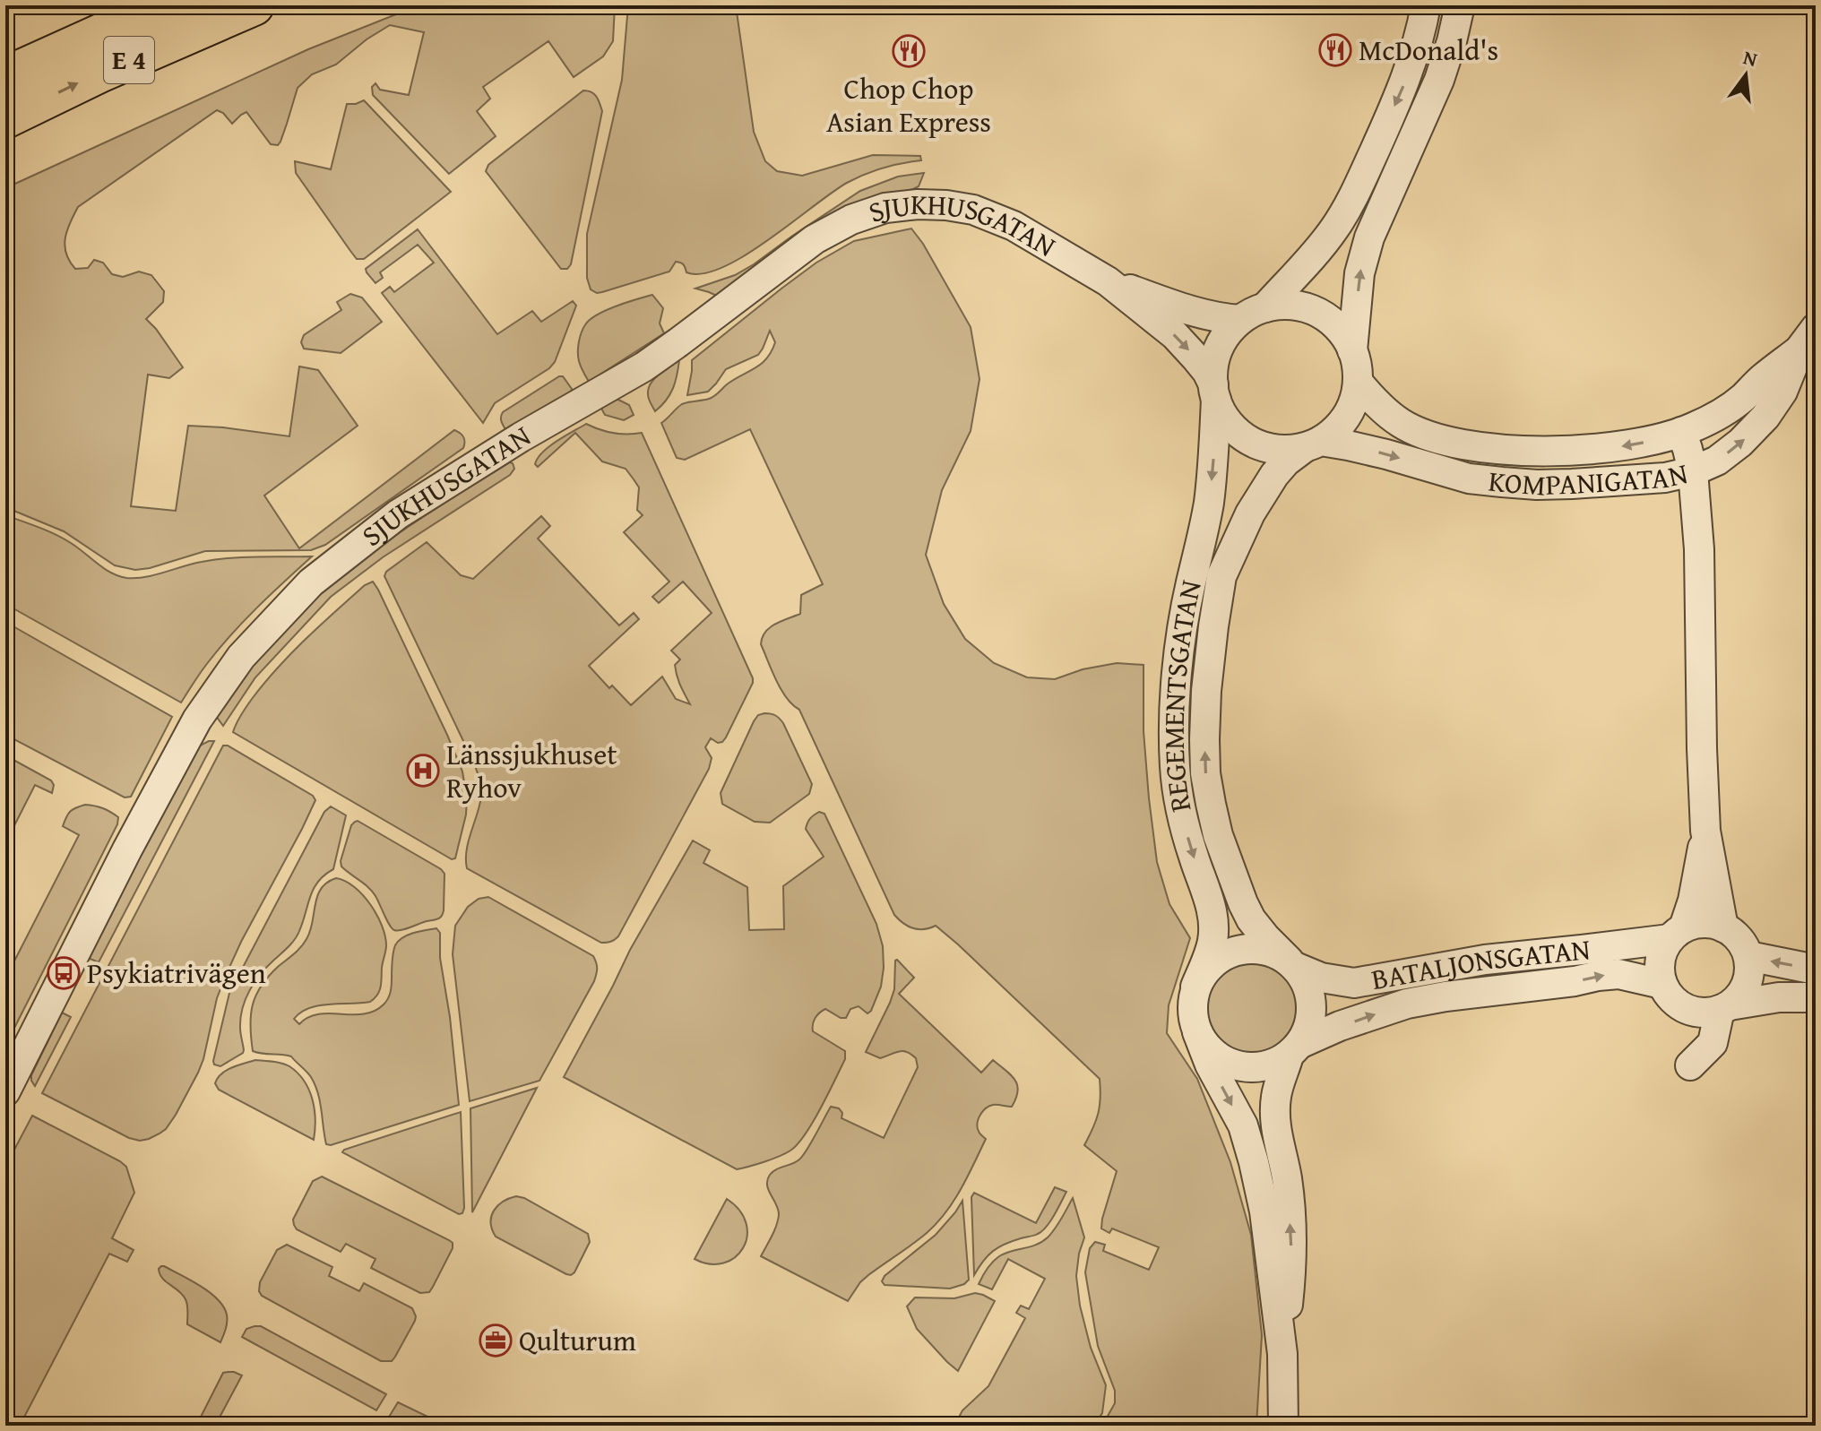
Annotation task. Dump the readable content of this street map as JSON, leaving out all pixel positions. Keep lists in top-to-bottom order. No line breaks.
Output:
{"streets":{"highway":["E 4"],"street":["SJUKHUSGATAN","KOMPANIGATAN","REGEMENTSGATAN","BATALJONSGATAN"]},"crossings":[["SJUKHUSGATAN","KOMPANIGATAN"],["SJUKHUSGATAN","REGEMENTSGATAN"],["KOMPANIGATAN","REGEMENTSGATAN"],["REGEMENTSGATAN","BATALJONSGATAN"]],"places":{"restaurant":["McDonald's","Chop Chop Asian Express"],"hospital":["Länssjukhuset Ryhov"],"bus stop":["Psykiatrivägen"],"office":["Qulturum"]},"north":"top"}
